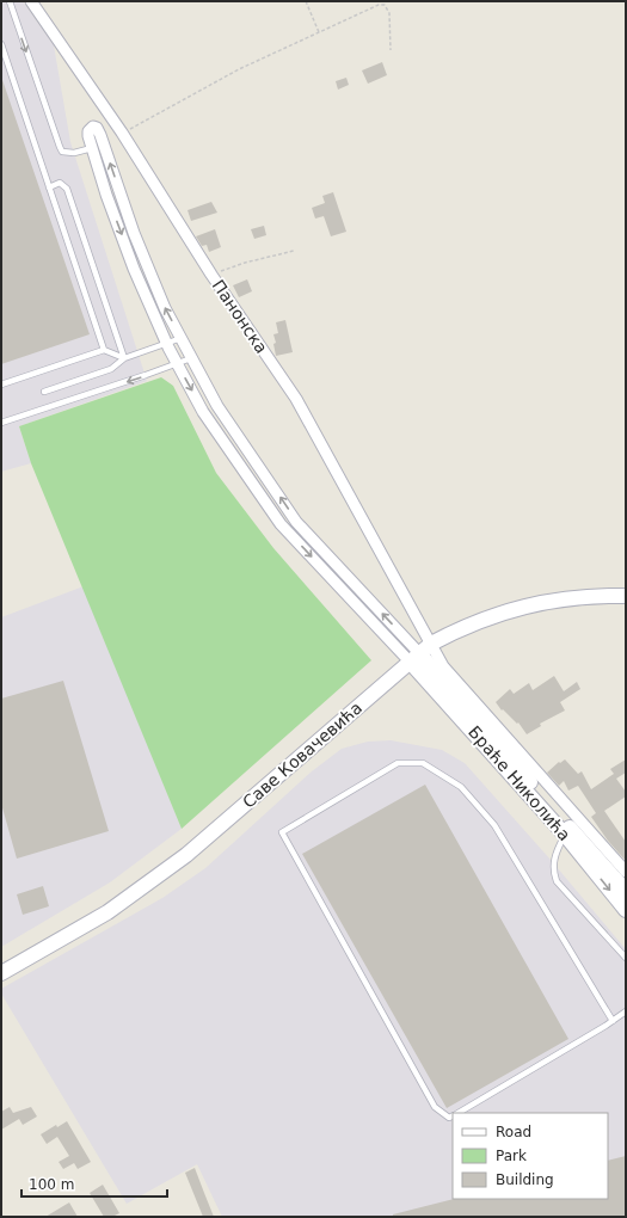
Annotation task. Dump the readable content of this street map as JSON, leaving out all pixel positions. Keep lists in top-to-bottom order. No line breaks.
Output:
{"streets":{"street":["Панонска","Саве Ковачевића","Браће Николића"]},"crossings":[["Панонска","Саве Ковачевића"],["Саве Ковачевића","Браће Николића"]],"legend":["Road","Park","Building"],"scale_bar":"100 m"}
